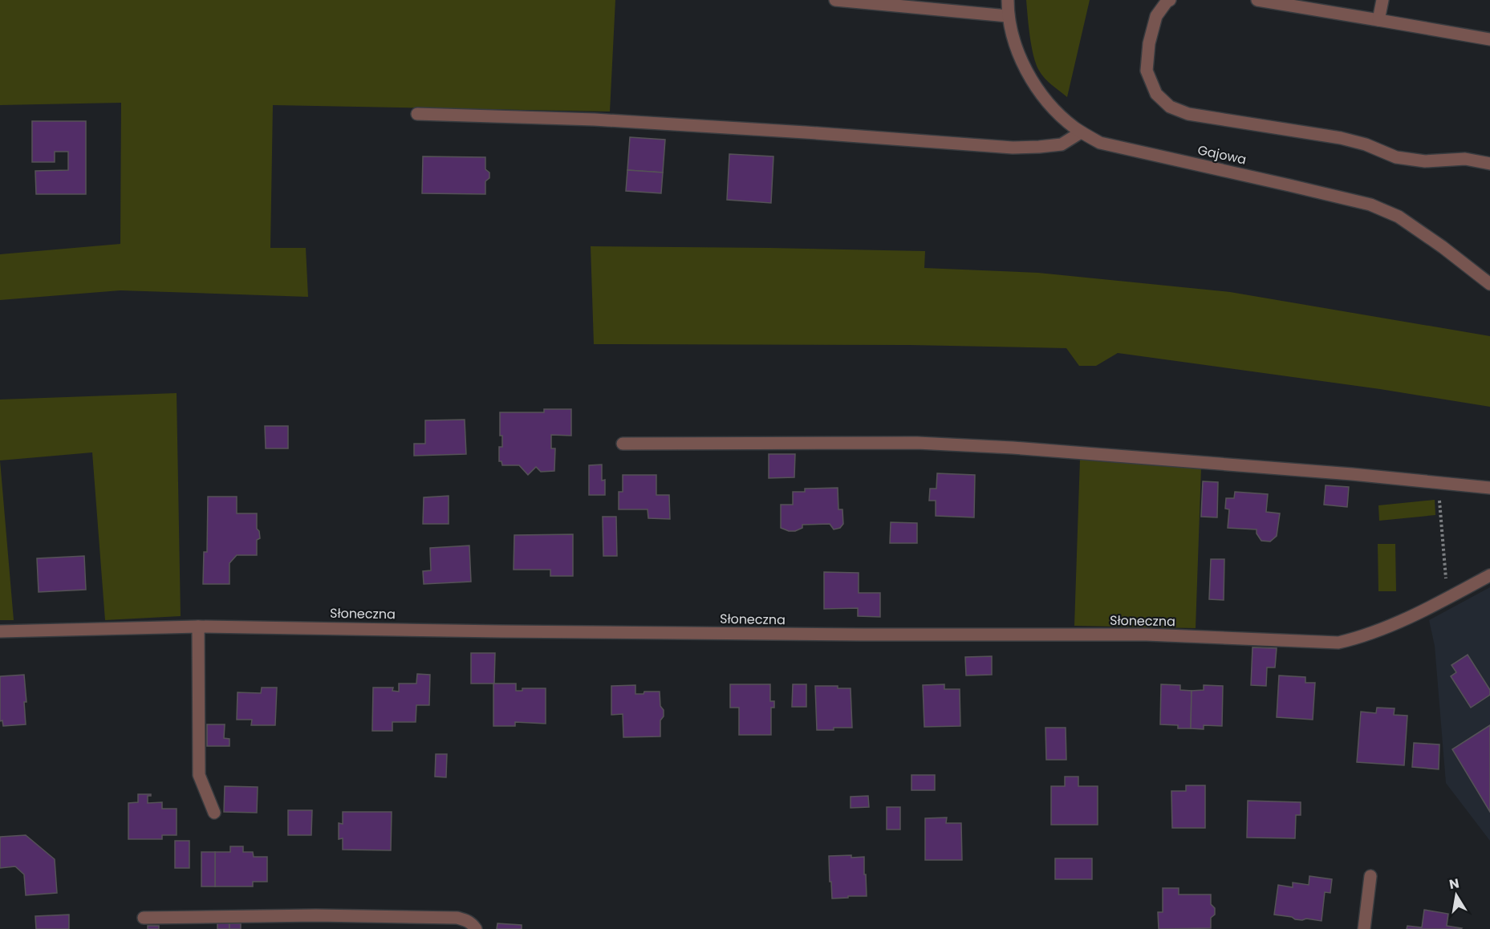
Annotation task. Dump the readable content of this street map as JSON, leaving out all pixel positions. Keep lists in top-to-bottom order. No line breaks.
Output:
{"streets":{"street":["Gajowa","Słoneczna"]},"north":"top"}
